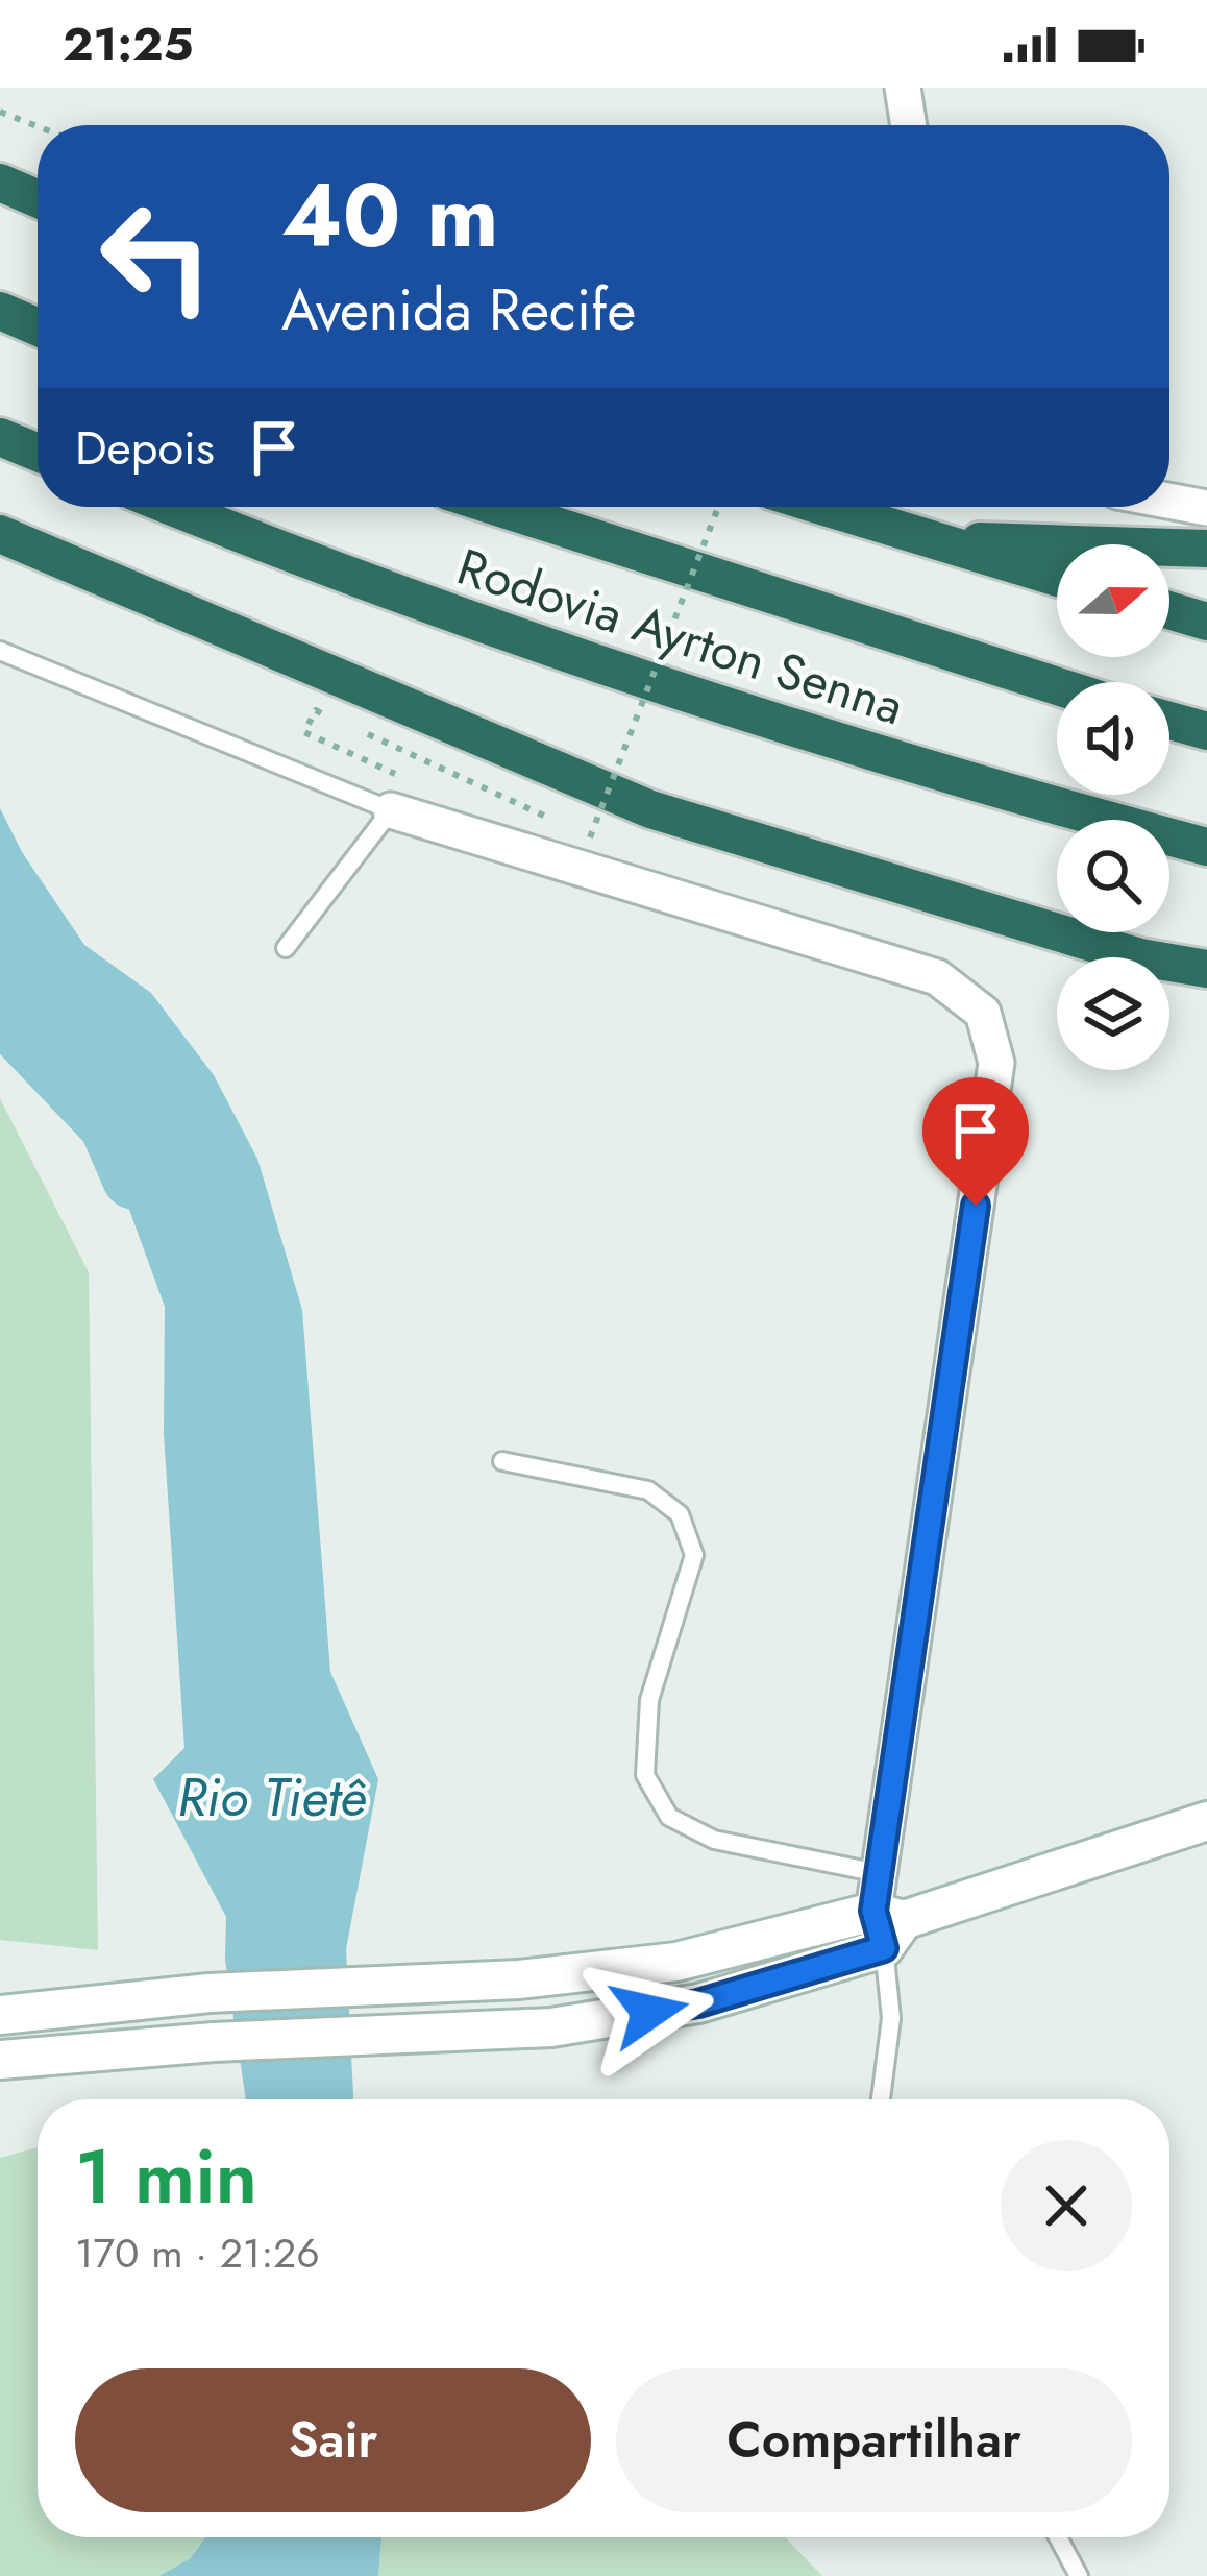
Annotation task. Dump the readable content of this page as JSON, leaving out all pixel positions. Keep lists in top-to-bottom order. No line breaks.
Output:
{"streets":{"highway":["Rodovia Ayrton Senna"]},"water":["Rio Tietê"],"north":"right","page":{"status":"21:25","turn":["40 m","Avenida Recife"],"then":"Depois","heading":["1 min","170 m · 21:26"],"buttons":["Sair","Compartilhar"]}}
